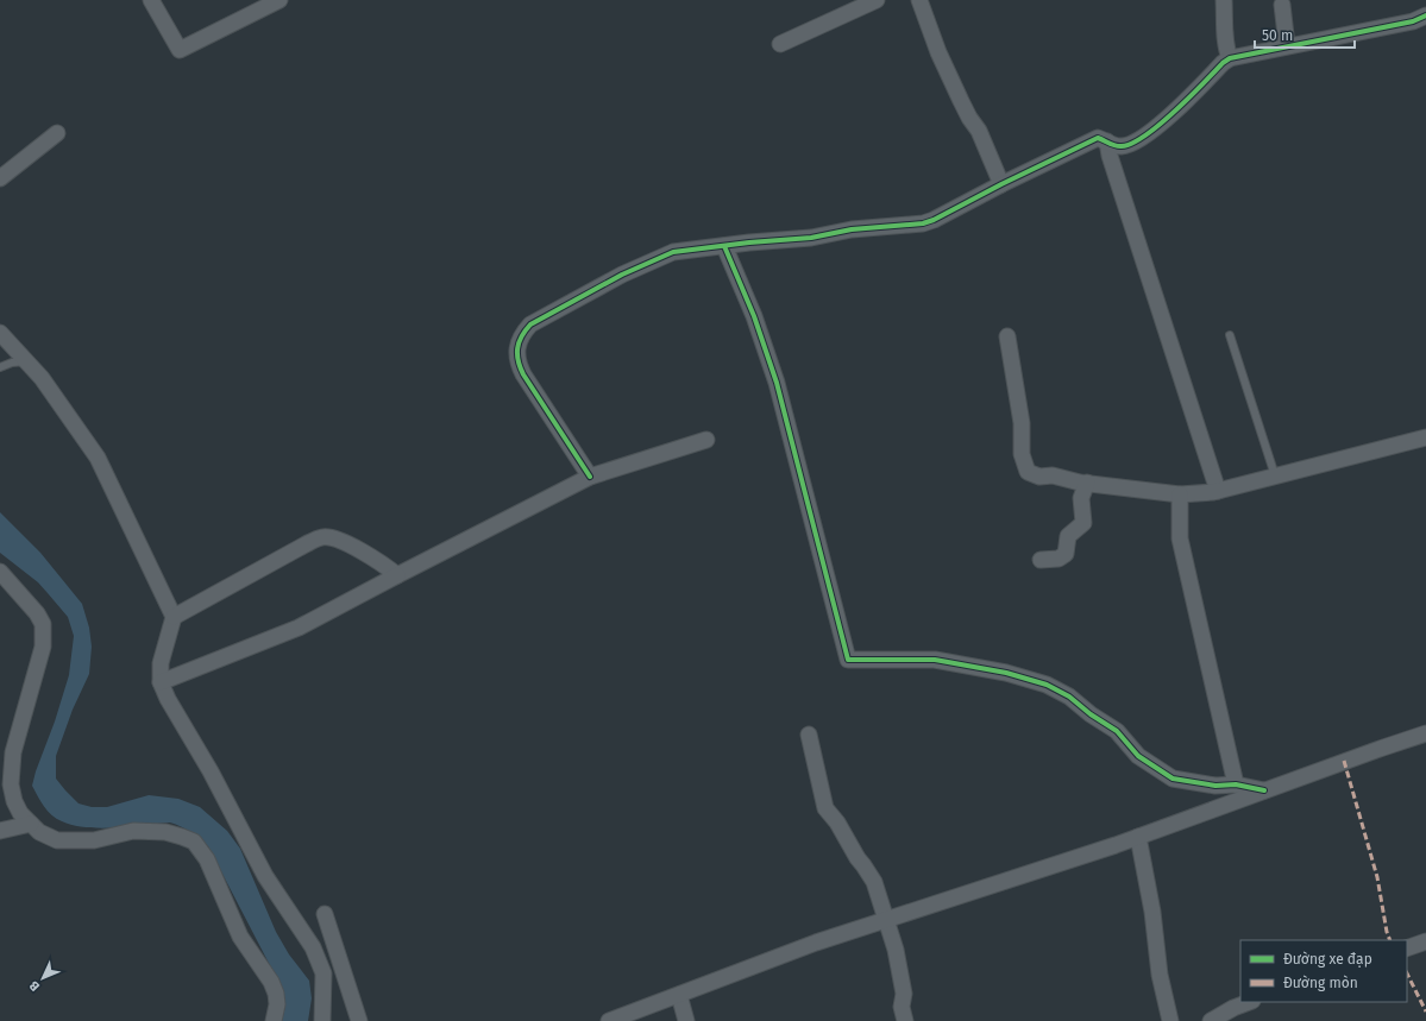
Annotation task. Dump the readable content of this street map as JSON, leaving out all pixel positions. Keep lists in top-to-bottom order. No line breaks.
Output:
{"legend":["Đường xe đạp","Đường mòn"],"scale_bar":"50 m","north":"bottom left"}
